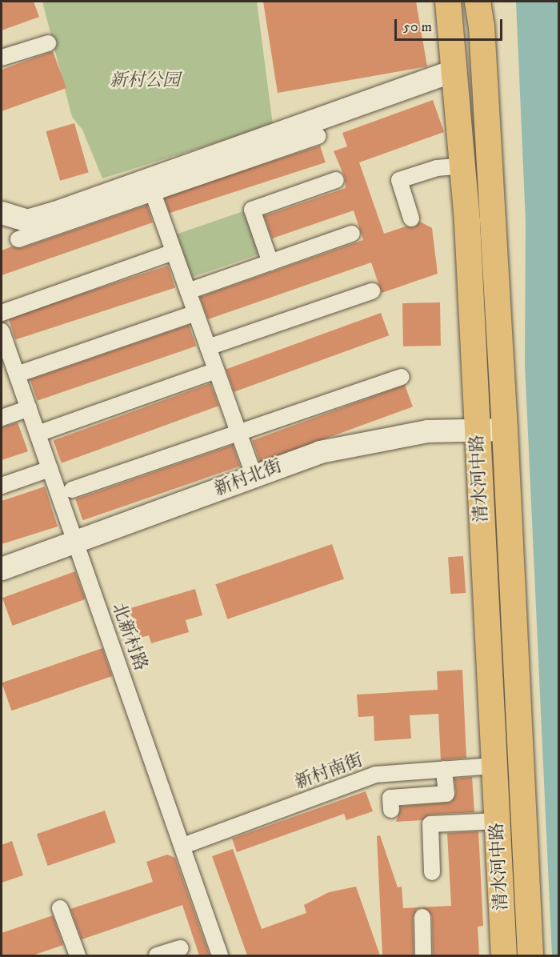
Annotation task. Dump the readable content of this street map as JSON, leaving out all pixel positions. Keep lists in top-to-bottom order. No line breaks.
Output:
{"streets":{"main road":["清水河中路"],"street":["新村北街","北新村路","新村南街"]},"crossings":[["新村北街","清水河中路"],["新村北街","北新村路"],["清水河中路","新村南街"],["北新村路","新村南街"]],"parks":["新村公园"],"scale_bar":"50 m"}
